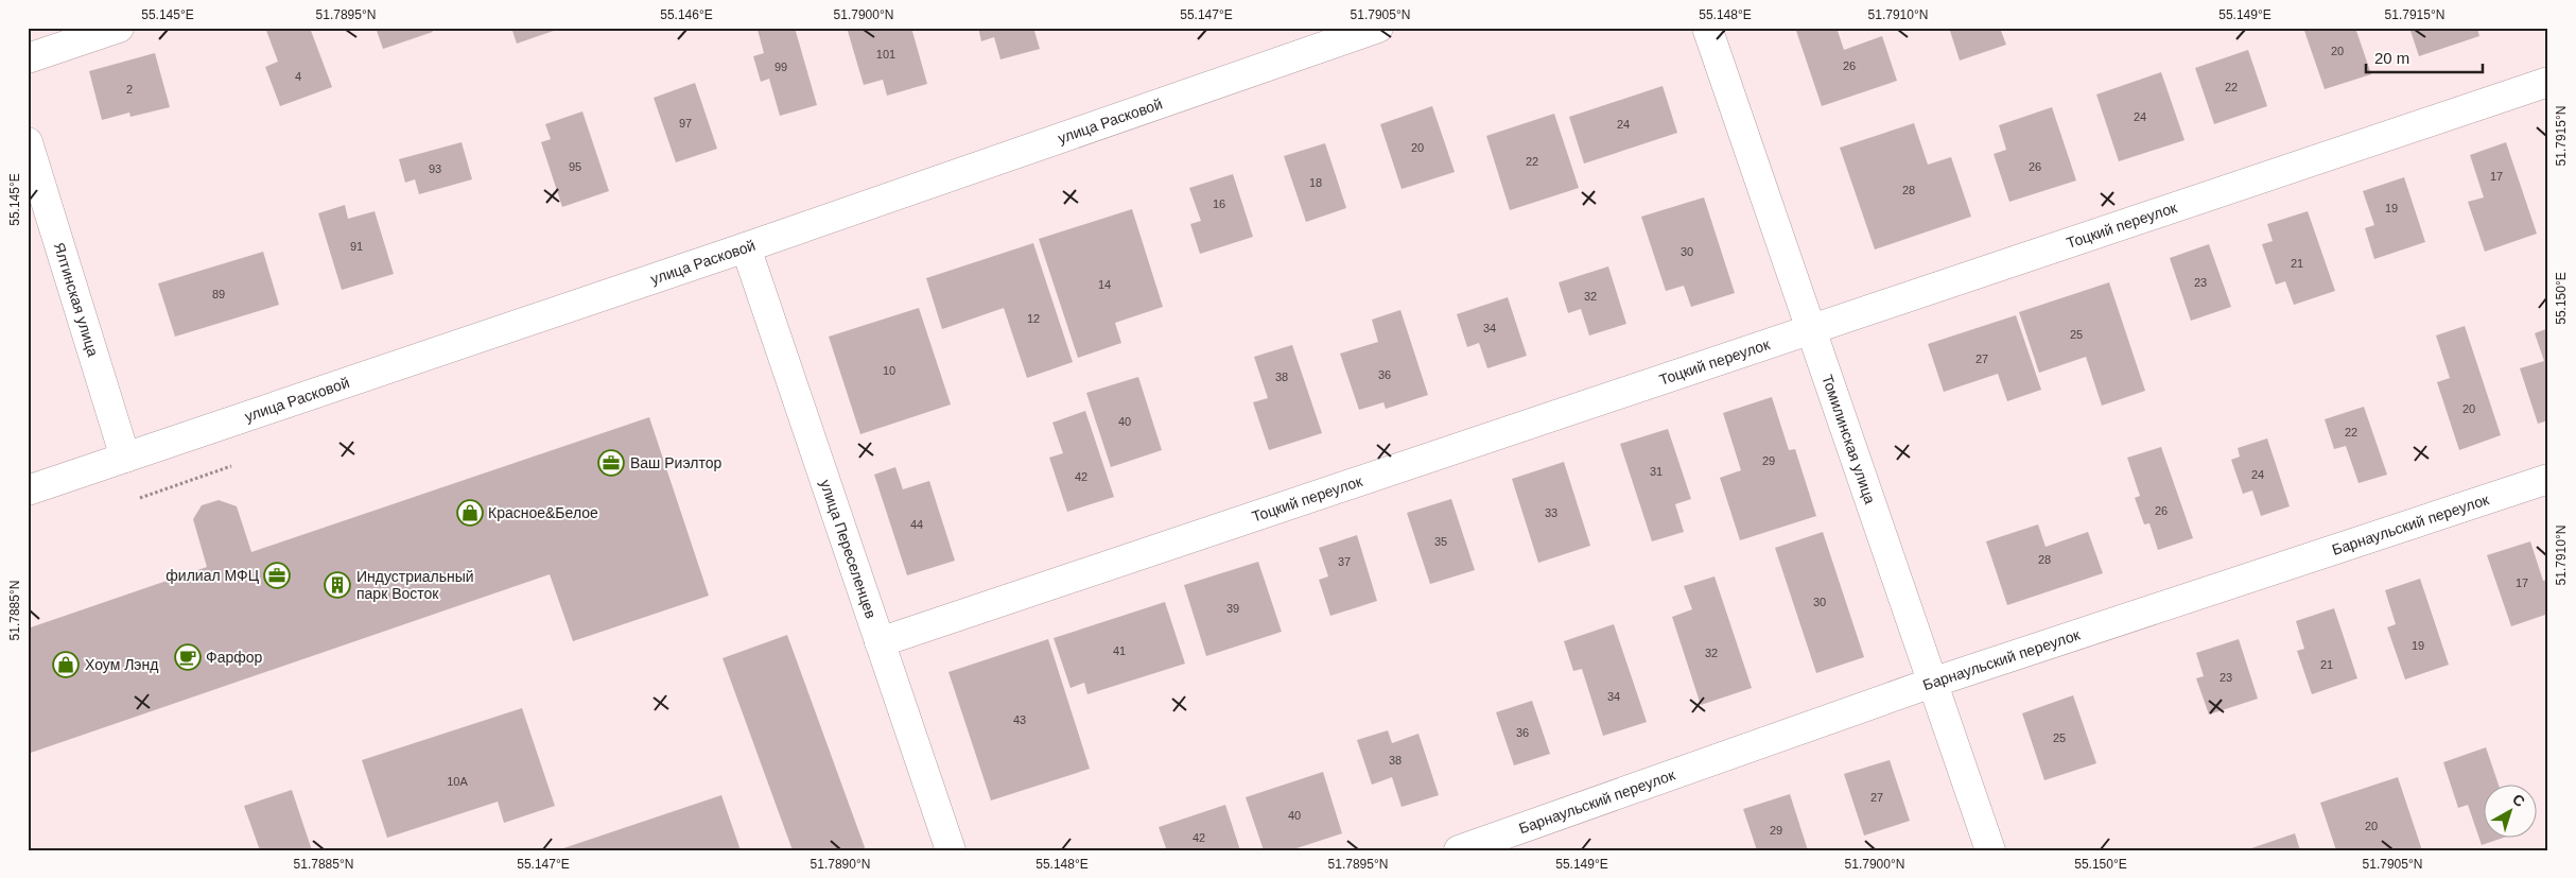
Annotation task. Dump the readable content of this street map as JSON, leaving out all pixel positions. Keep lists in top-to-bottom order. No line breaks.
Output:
{"streets":{"street":["улица Расковой","Тоцкий переулок","Ялтинская улица","Томилинская улица","Барнаульский переулок","улица Переселенцев"]},"crossings":[["улица Расковой","Ялтинская улица"],["улица Расковой","улица Переселенцев"],["Тоцкий переулок","Томилинская улица"],["Тоцкий переулок","улица Переселенцев"],["Томилинская улица","Барнаульский переулок"]],"places":{"office":["Ваш Риэлтор","филиал МФЦ"],"shop":["Красное&Белое","Хоум Лэнд"],"building":["Индустриальный парк Восток"],"cafe":["Фарфор"]},"house_numbers":["20","101","26","99","4","22","2","24","97","24","20","22","95","26","93","17","18","28","16","19","91","30","21","23","14","89","32","12","34","25","27","10","36","38","20","40","22","29","31","24","42","26","33","44","35","28","37","17","30","39","19","41","32","21","23","34","43","36","25","38","10А","27","40","20","29","42"],"scale_bar":"20 m","north":"top right","coordinates":["55.145°E","51.7895°N","55.146°E","51.7900°N","55.147°E","51.7905°N","55.148°E","51.7910°N","55.149°E","51.7915°N","55.150°E","51.7885°N","51.7890°N"]}
